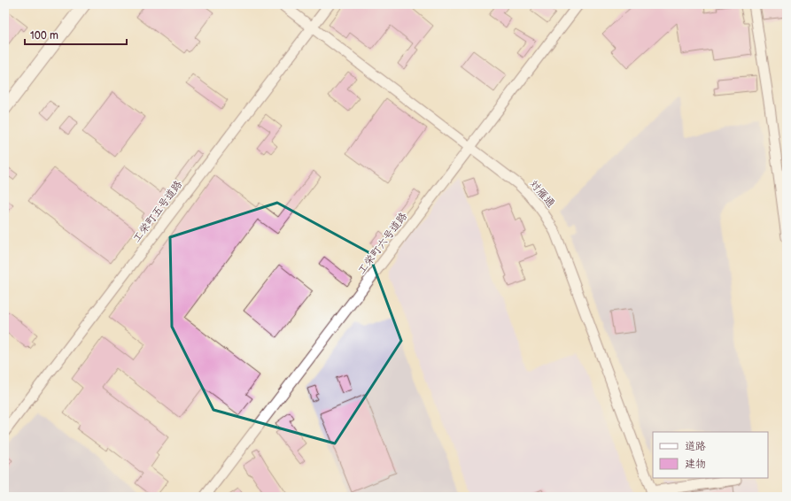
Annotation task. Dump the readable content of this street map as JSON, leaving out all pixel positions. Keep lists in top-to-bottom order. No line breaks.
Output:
{"streets":{"street":["対雁通","工栄町五号道路","工栄町六号道路"]},"crossings":[["対雁通","工栄町五号道路"],["対雁通","工栄町六号道路"]],"legend":["道路","建物"],"scale_bar":"100 m"}
